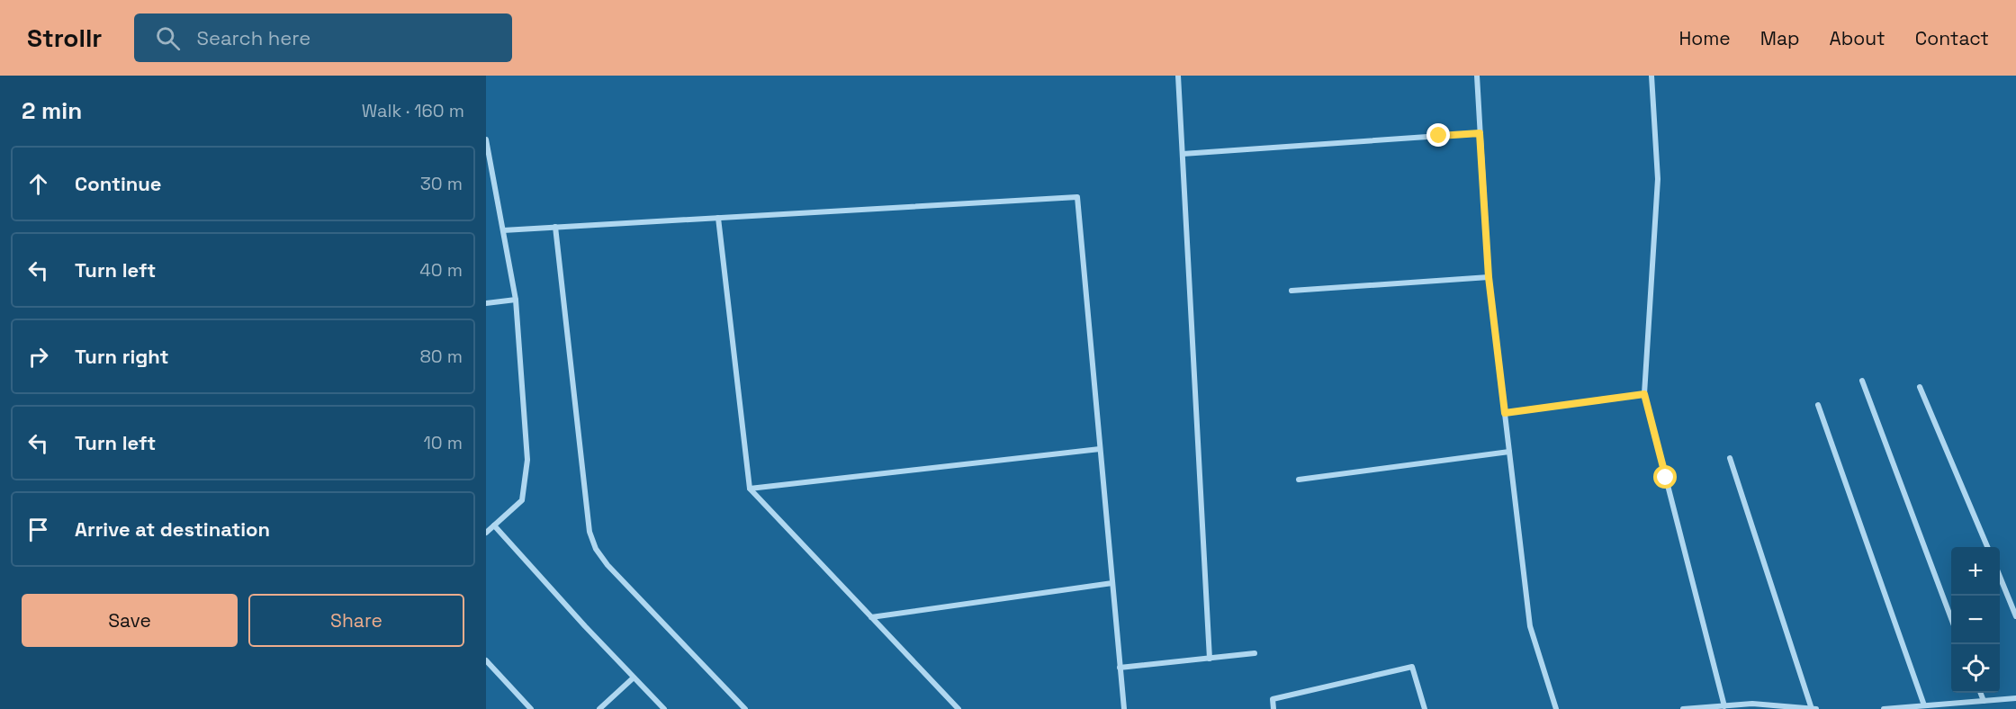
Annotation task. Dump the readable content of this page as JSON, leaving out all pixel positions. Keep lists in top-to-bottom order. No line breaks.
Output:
{"page":{"header":"Strollr","search":"Search here","nav":["Home","Map","About","Contact"],"heading":["2 min","Walk · 160 m"],"list":[["Continue","30 m"],["Turn left","40 m"],["Turn right","80 m"],["Turn left","10 m"],"Arrive at destination"],"map_buttons":["+","−"],"buttons":["Save","Share"]}}
